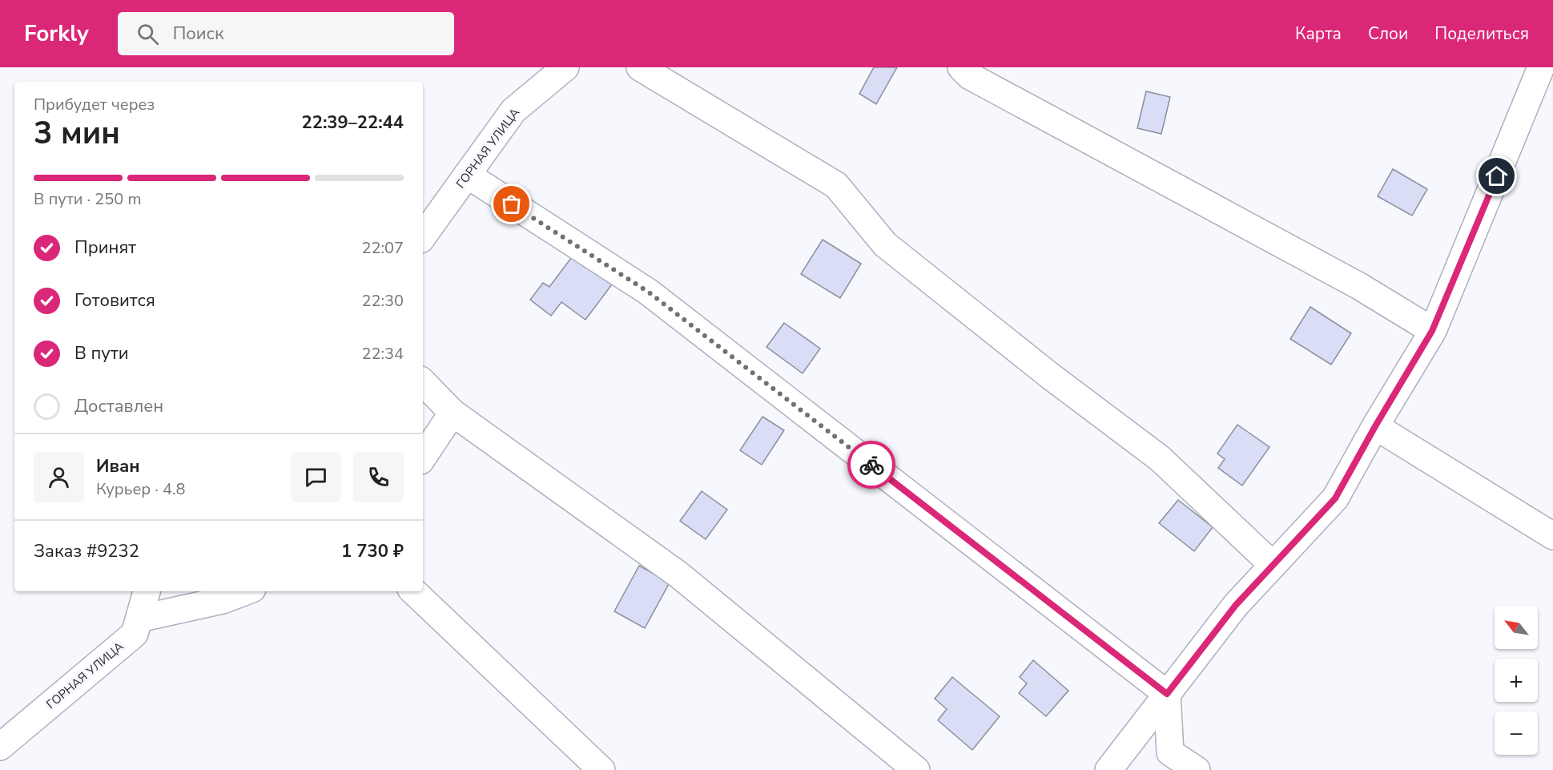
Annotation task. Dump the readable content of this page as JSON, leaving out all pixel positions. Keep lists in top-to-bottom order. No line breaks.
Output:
{"streets":{"street":["ГОРНАЯ УЛИЦА"]},"north":"top left","page":{"header":"Forkly","search":"Поиск","nav":["Карта","Слои","Поделиться"],"heading":["3 мин","Прибудет через","22:39–22:44"],"panel":["Иван","Курьер · 4.8","Заказ #9232","1 730 ₽"],"bar":"В пути · 250 m","list":[["Принят","22:07"],["Готовится","22:30"],["В пути","22:34"],"Доставлен"],"map_buttons":["+","−"]}}
